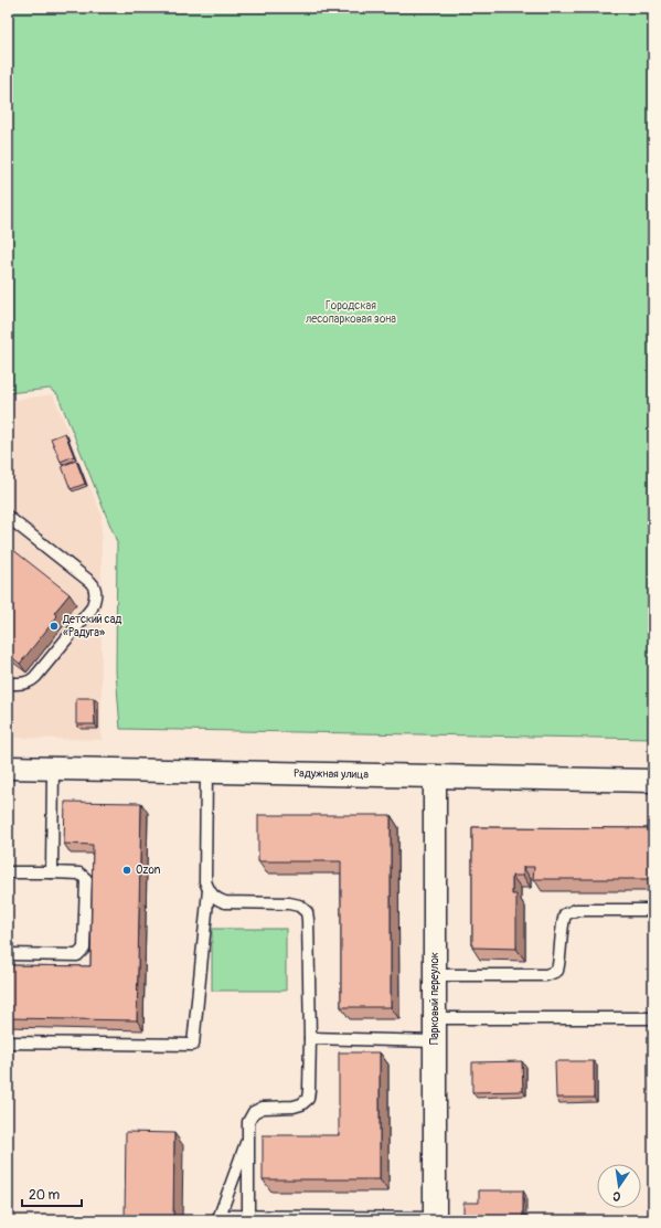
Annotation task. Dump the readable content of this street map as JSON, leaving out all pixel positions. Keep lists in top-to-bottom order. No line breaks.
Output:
{"streets":{"street":["Радужная улица","Парковый переулок"]},"crossings":[["Радужная улица","Парковый переулок"]],"parks":["Городская лесопарковая зона"],"places":["Детский сад «Радуга»","Ozon"],"scale_bar":"20 m","north":"bottom"}
